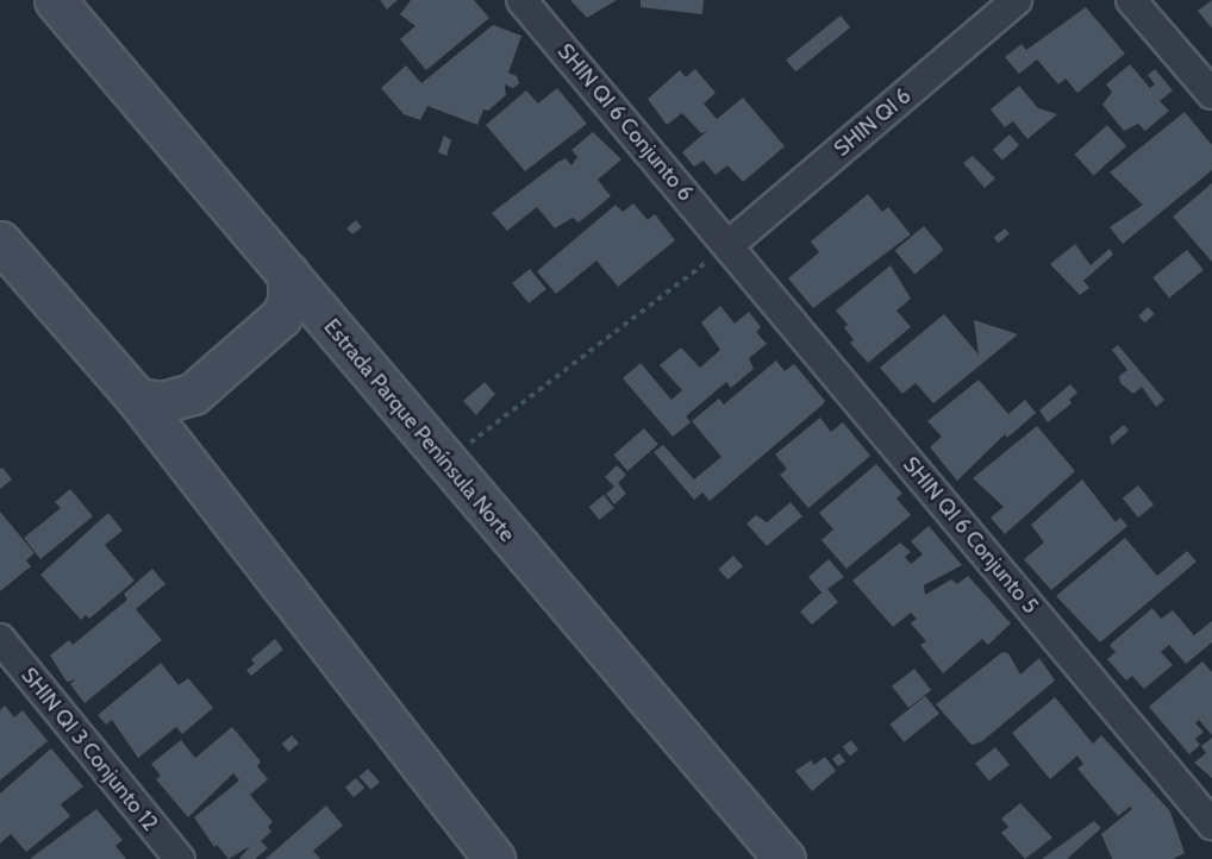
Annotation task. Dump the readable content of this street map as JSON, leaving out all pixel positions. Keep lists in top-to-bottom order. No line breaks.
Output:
{"streets":{"main road":["Estrada Parque Península Norte"],"street":["SHIN QI 6 Conjunto 6","SHIN QI 6","SHIN QI 6 Conjunto 5","SHIN QI 3 Conjunto 12"]},"crossings":[["SHIN QI 6 Conjunto 6","SHIN QI 6"],["SHIN QI 6 Conjunto 6","SHIN QI 6 Conjunto 5"],["SHIN QI 6","SHIN QI 6 Conjunto 5"]]}
